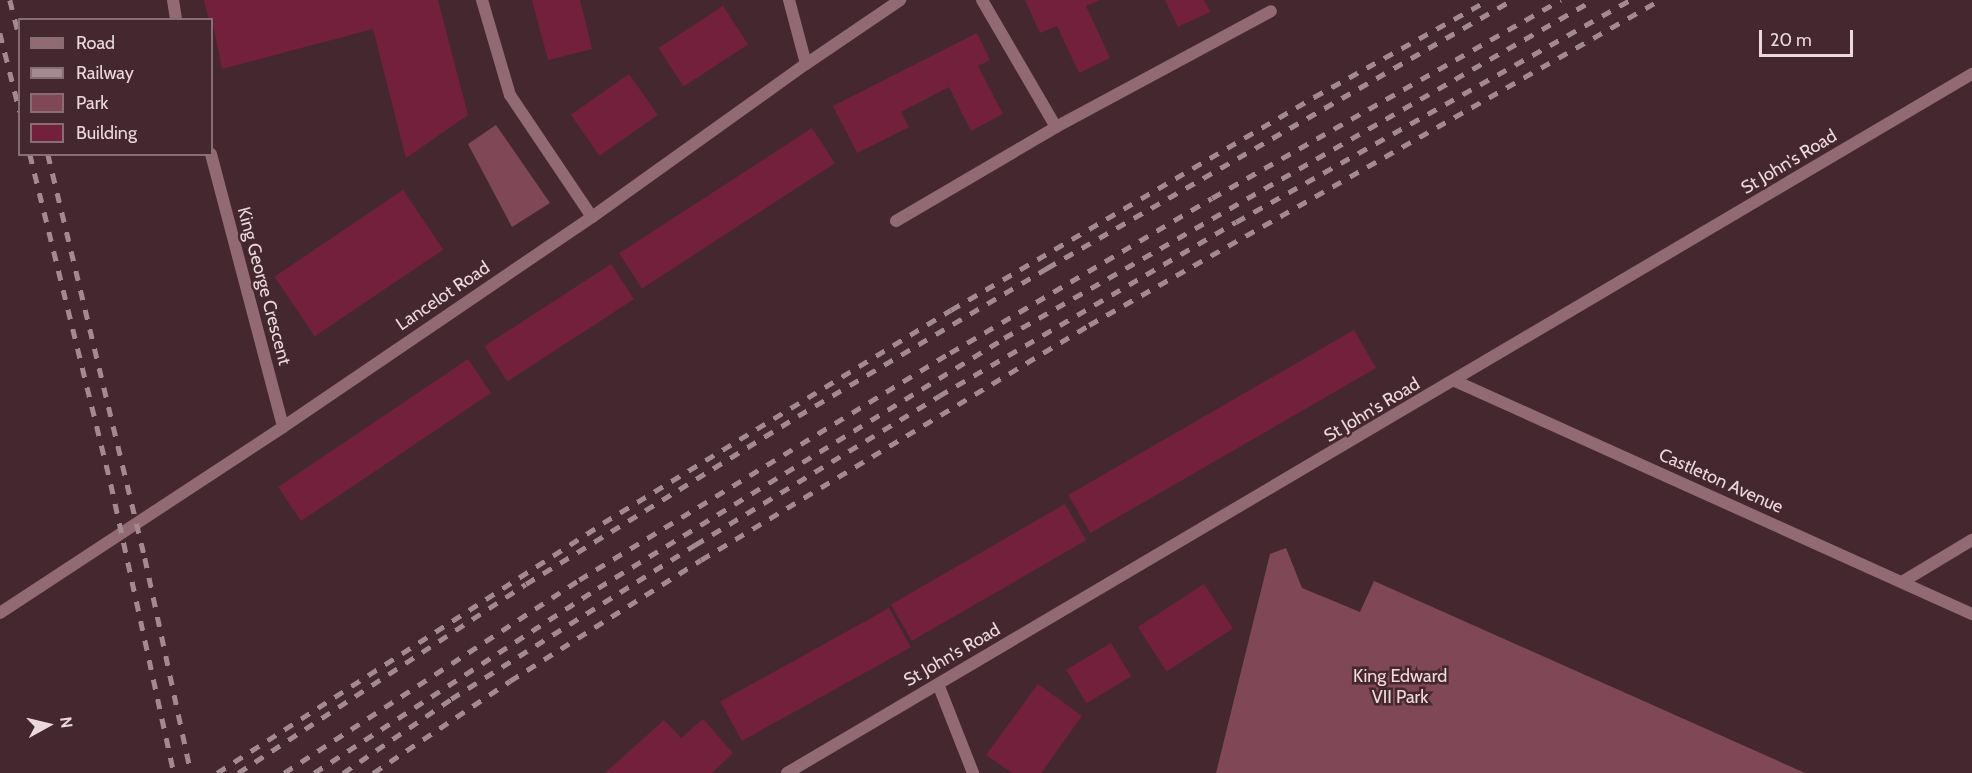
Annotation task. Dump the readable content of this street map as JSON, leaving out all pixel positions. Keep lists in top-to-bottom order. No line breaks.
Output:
{"streets":{"street":["St John's Road","King George Crescent","Lancelot Road","Castleton Avenue"]},"crossings":[["St John's Road","Castleton Avenue"],["King George Crescent","Lancelot Road"]],"parks":["King Edward VII Park"],"legend":["Road","Railway","Park","Building"],"scale_bar":"20 m","north":"right"}
